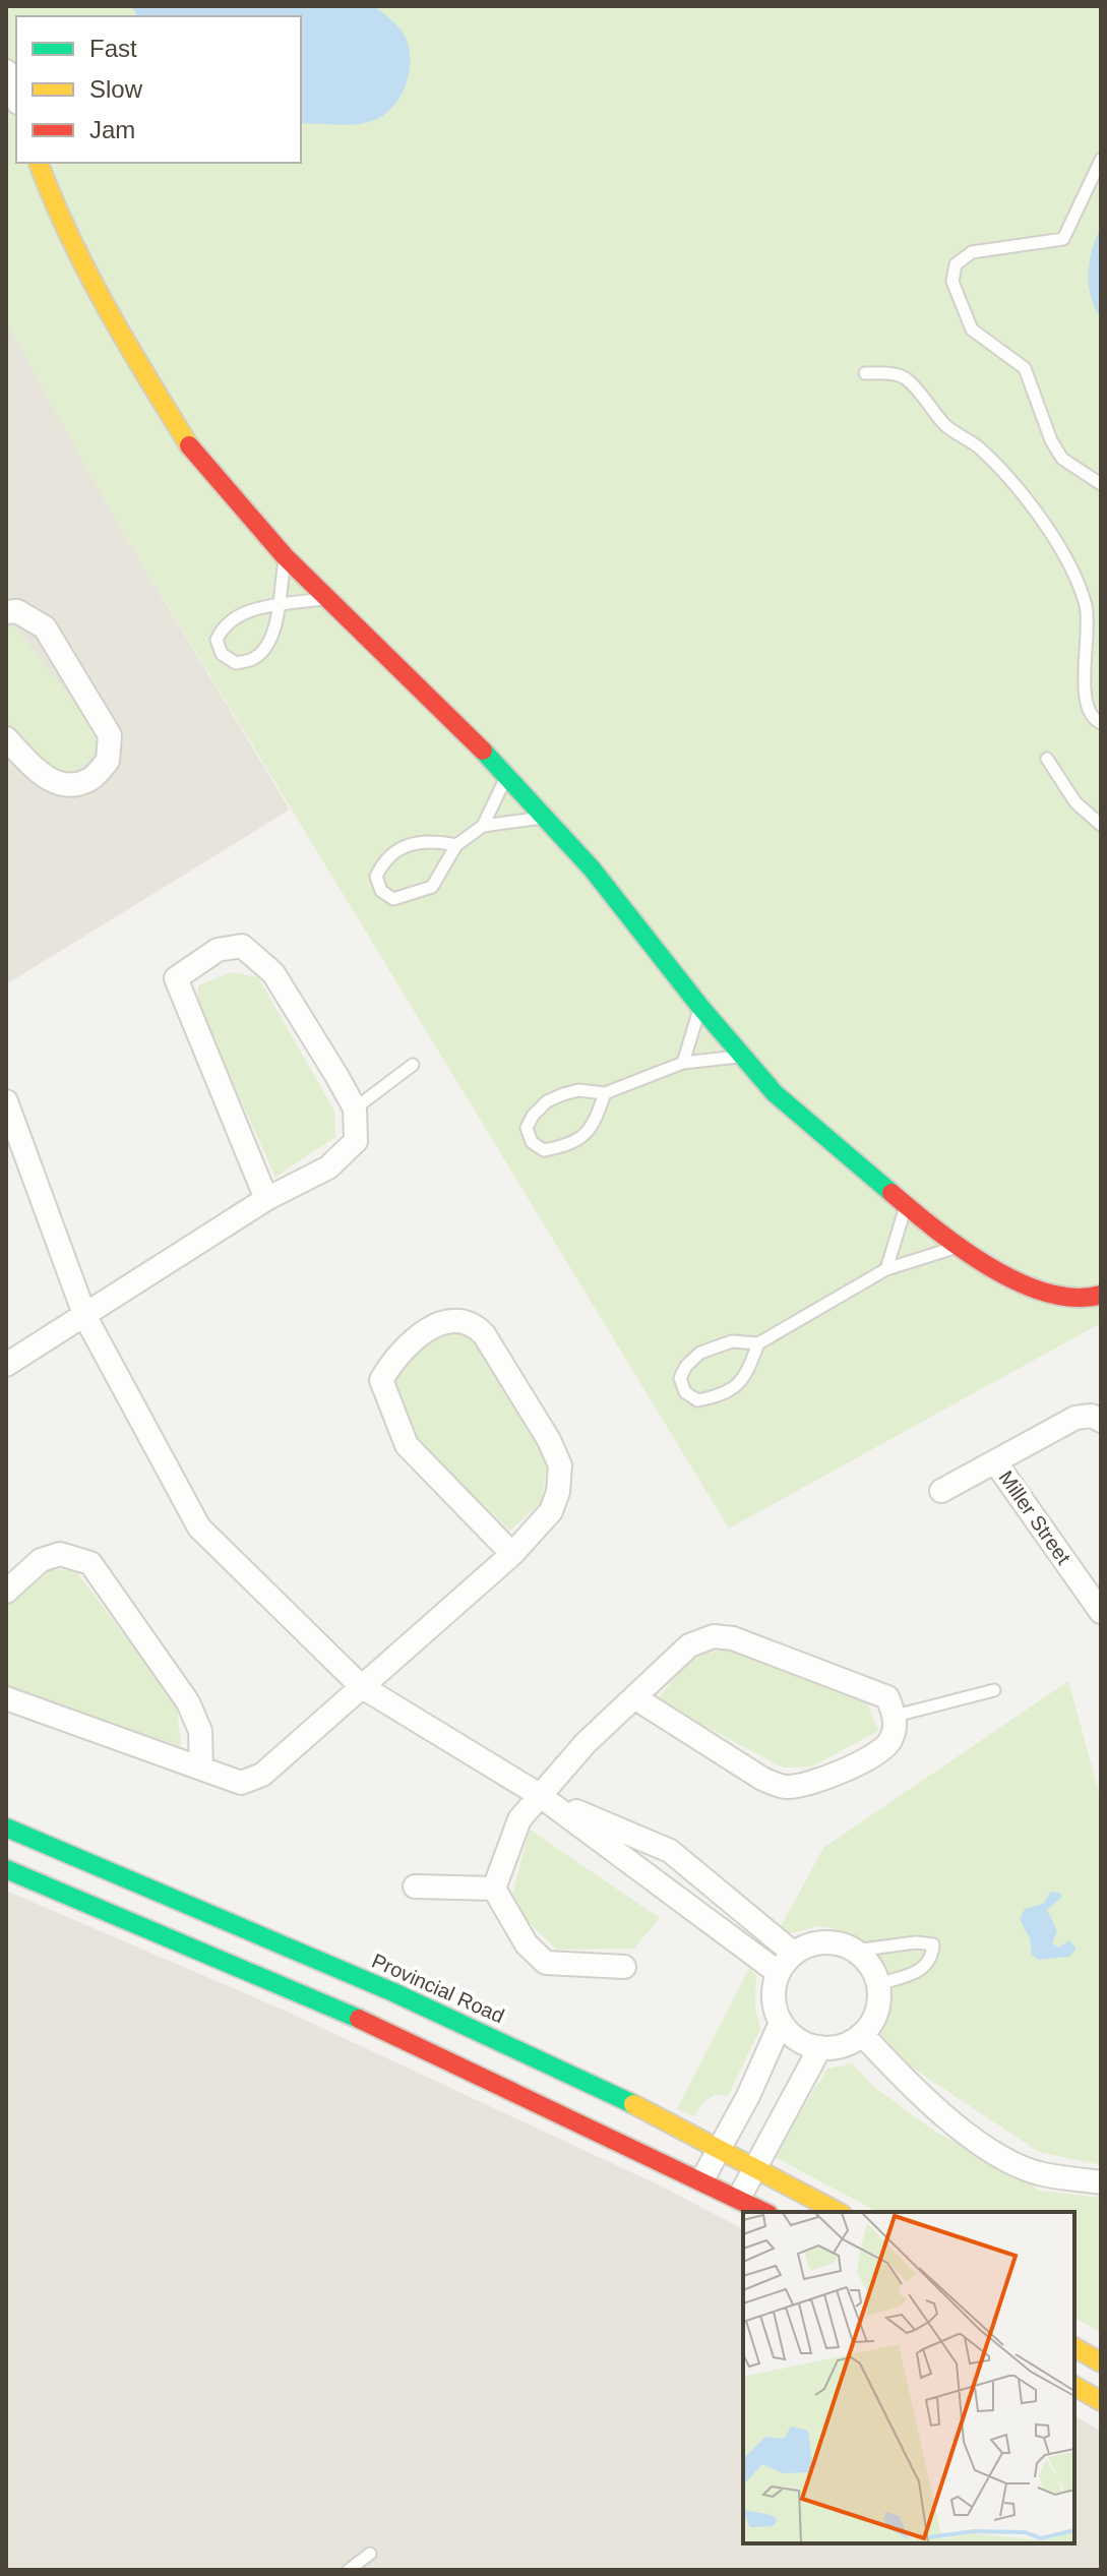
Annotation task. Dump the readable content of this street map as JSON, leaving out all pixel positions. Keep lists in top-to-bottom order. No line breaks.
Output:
{"streets":{"street":["Miller Street","Provincial Road"]},"legend":["Fast","Slow","Jam"]}
